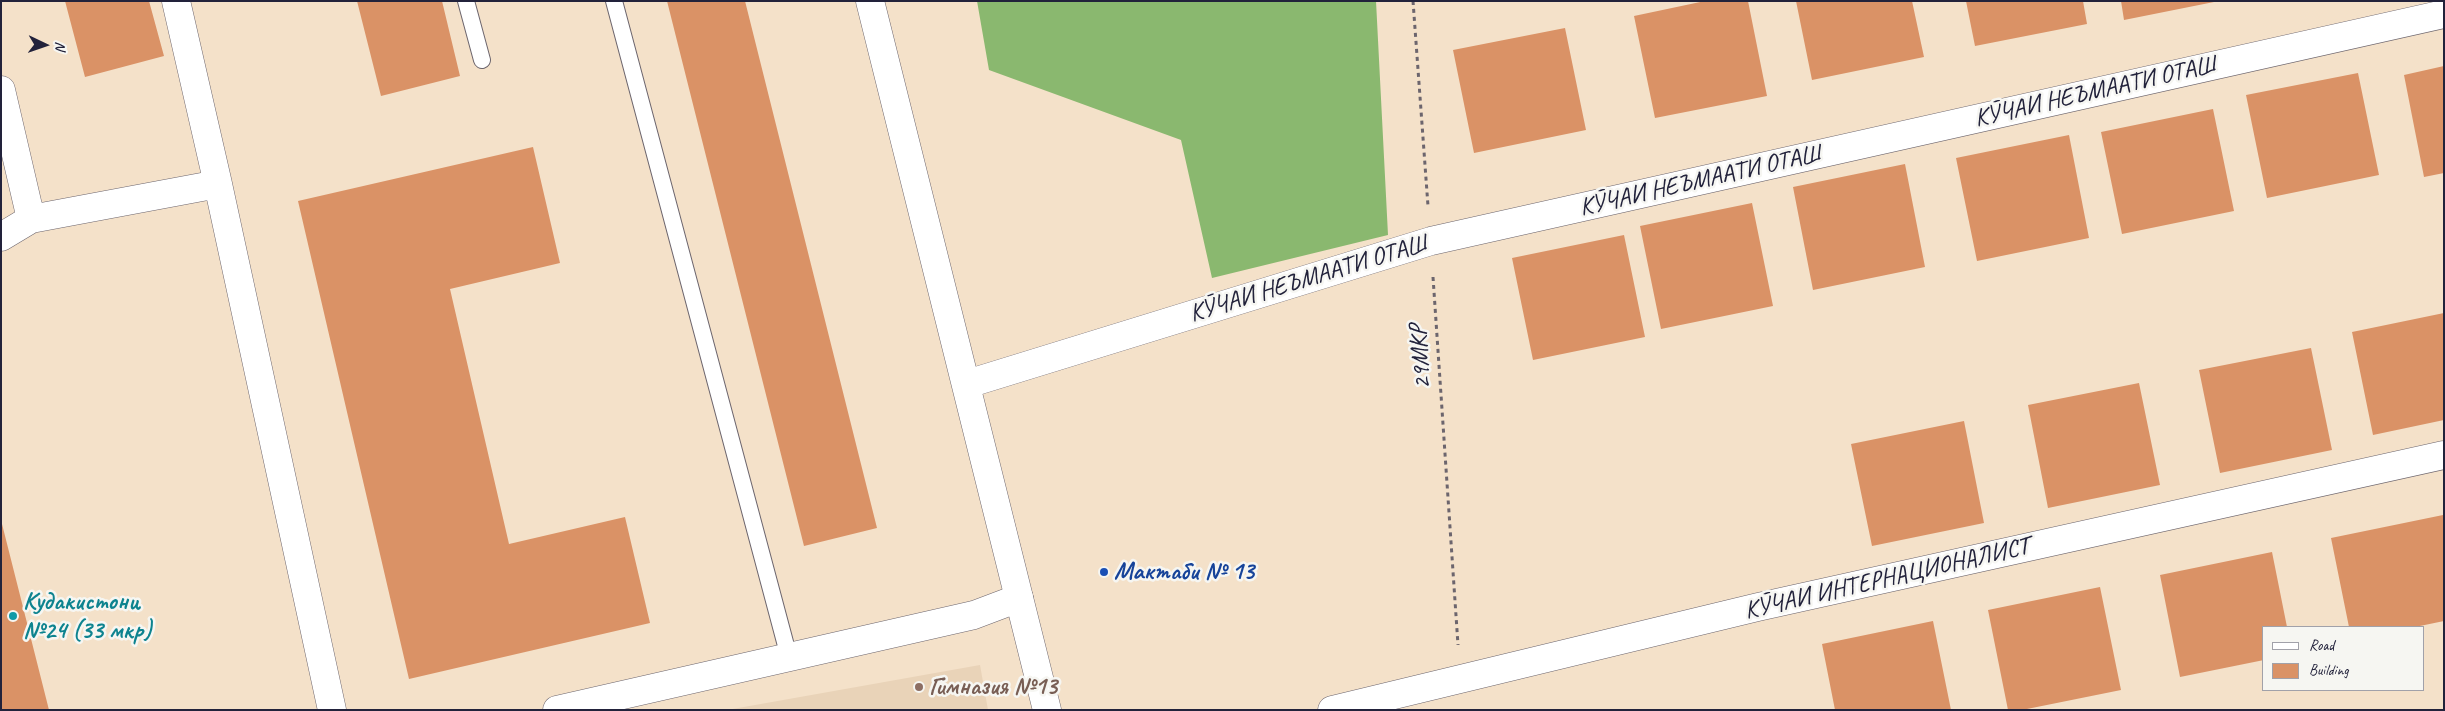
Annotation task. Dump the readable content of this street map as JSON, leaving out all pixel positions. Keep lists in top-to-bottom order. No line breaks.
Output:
{"streets":{"street":["КӮЧАИ НЕЪМААТИ ОТАШ","КӮЧАИ ИНТЕРНАЦИОНАЛИСТ"],"path":["29МКР"]},"crossings":[["КӮЧАИ НЕЪМААТИ ОТАШ","29МКР"],["29МКР","КӮЧАИ ИНТЕРНАЦИОНАЛИСТ"]],"places":["Мактаби № 13","Кудакистони №24 (33 мкр)","Гимназия №13"],"legend":["Road","Building"],"north":"right"}
